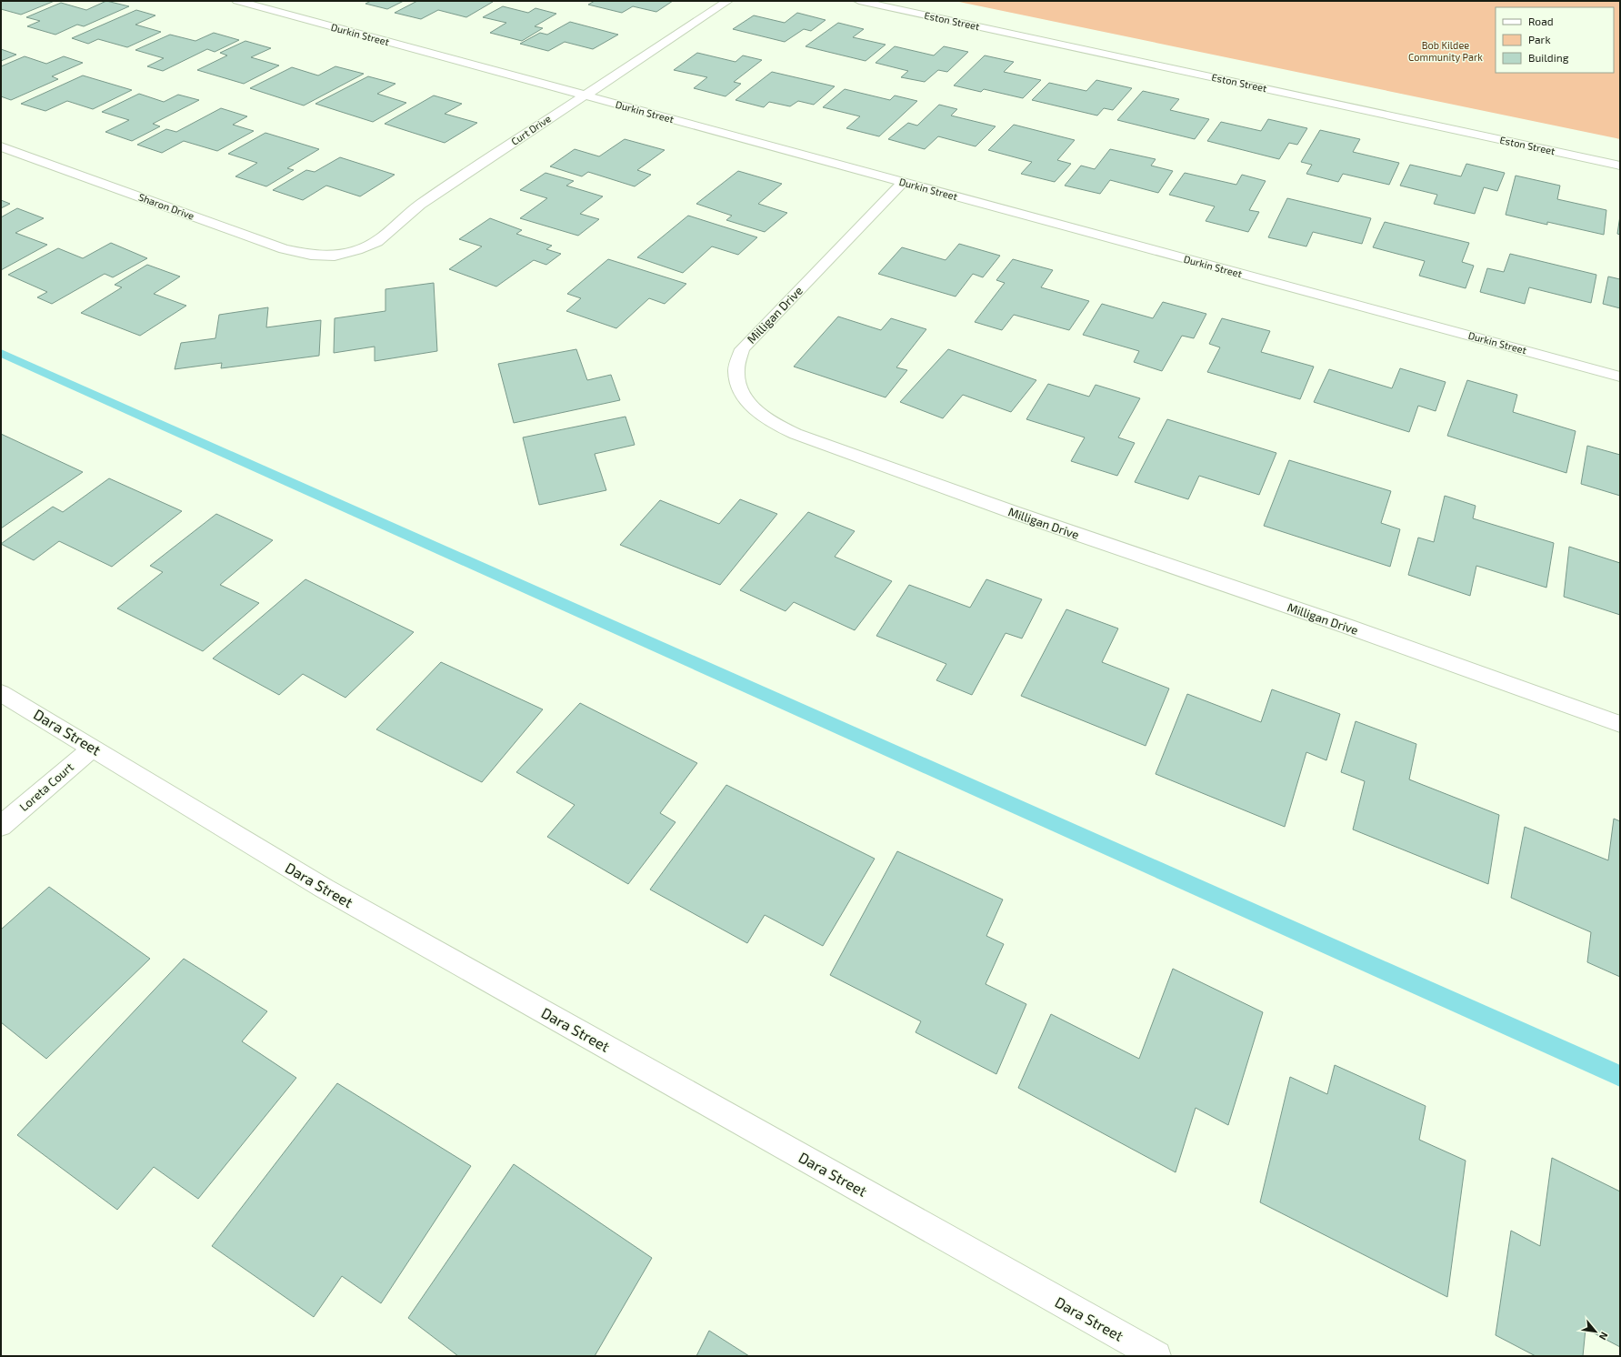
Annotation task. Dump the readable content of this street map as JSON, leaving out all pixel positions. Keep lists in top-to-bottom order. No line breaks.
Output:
{"streets":{"street":["Eston Street","Durkin Street","Curt Drive","Sharon Drive","Milligan Drive","Dara Street","Loreta Court"]},"crossings":[["Durkin Street","Curt Drive"],["Durkin Street","Milligan Drive"],["Curt Drive","Sharon Drive"],["Dara Street","Loreta Court"]],"parks":["Bob Kildee Community Park"],"legend":["Road","Park","Building"],"north":"bottom right"}
